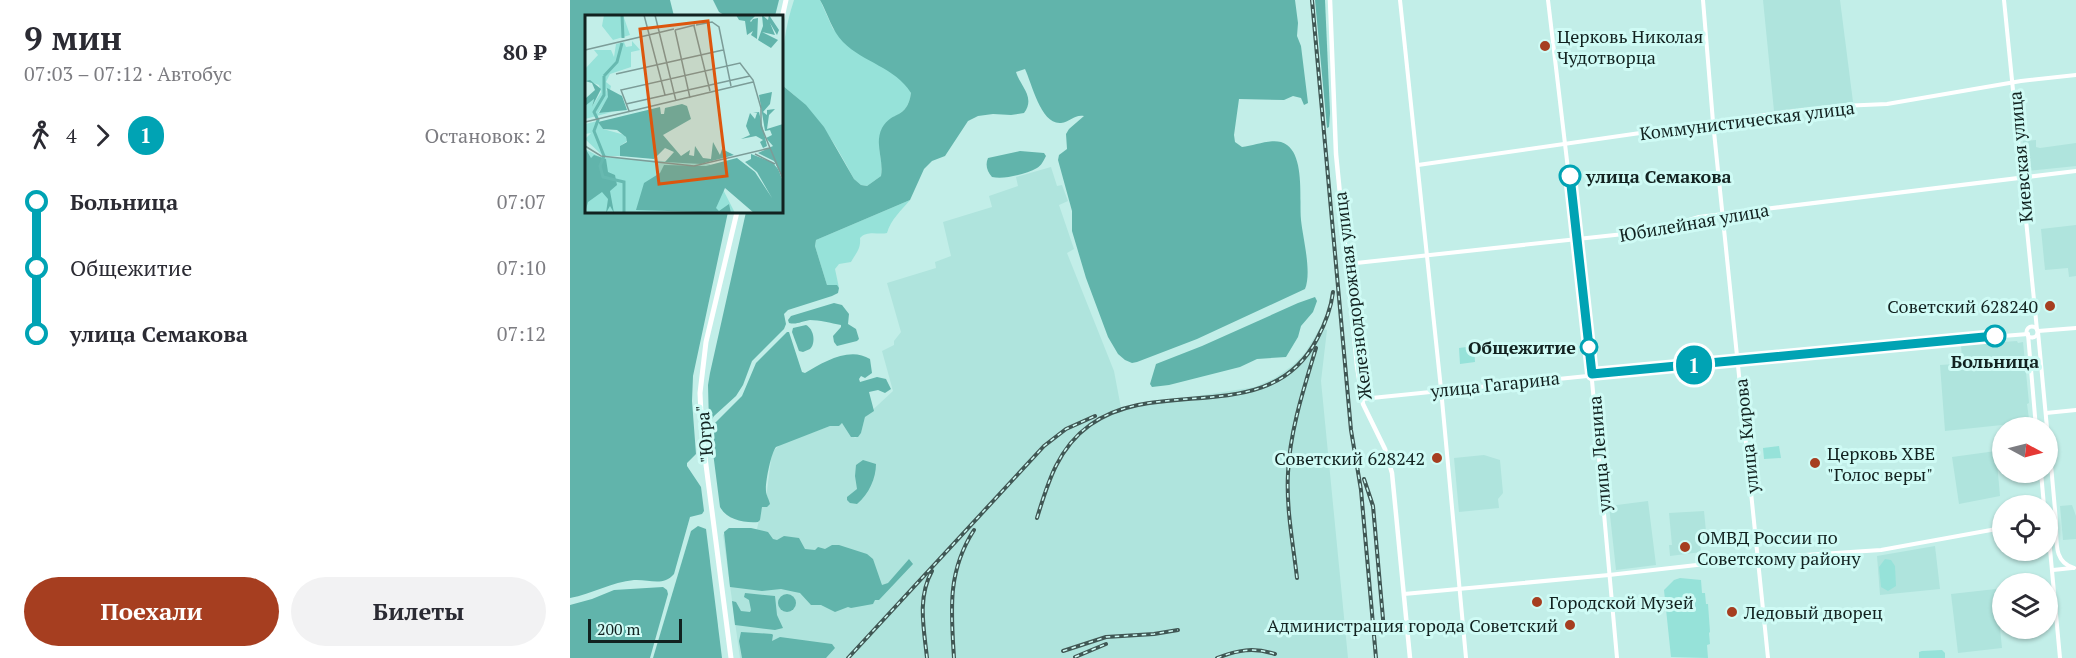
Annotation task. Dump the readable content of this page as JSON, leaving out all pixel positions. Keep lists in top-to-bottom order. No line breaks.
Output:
{"streets":{"highway":["\"Югра\""],"main road":["Железнодорожная улица"],"street":["Коммунистическая улица","Киевская улица","Юбилейная улица","улица Гагарина","улица Кирова","улица Ленина"]},"crossings":[["Коммунистическая улица","Киевская улица"],["Коммунистическая улица","улица Кирова"],["Коммунистическая улица","улица Ленина"],["Киевская улица","Юбилейная улица"],["Киевская улица","улица Гагарина"],["Юбилейная улица","Железнодорожная улица"],["Юбилейная улица","улица Кирова"],["Юбилейная улица","улица Ленина"],["Железнодорожная улица","улица Гагарина"],["улица Гагарина","улица Кирова"],["улица Гагарина","улица Ленина"]],"places":["Церковь Николая Чудотворца","улица Семакова","Советский 628240","Больница","Общежитие","Советский 628242","Церковь ХВЕ \"Голос веры\"","ОМВД России по Советскому району","Городской Музей","Ледовый дворец","Администрация города Советский"],"lines":["bus line 1"],"scale_bar":"200 m","north":"right","page":{"heading":["9 мин","07:03 – 07:12 · Автобус","80 ₽"],"on_map":"1","legs":["4","1","Остановок: 2"],"list":[{"name":"Больница","value":"07:07"},{"name":"Общежитие","value":"07:10"},{"name":"улица Семакова","value":"07:12"}],"buttons":["Поехали","Билеты"],"scale":"200 m"}}
